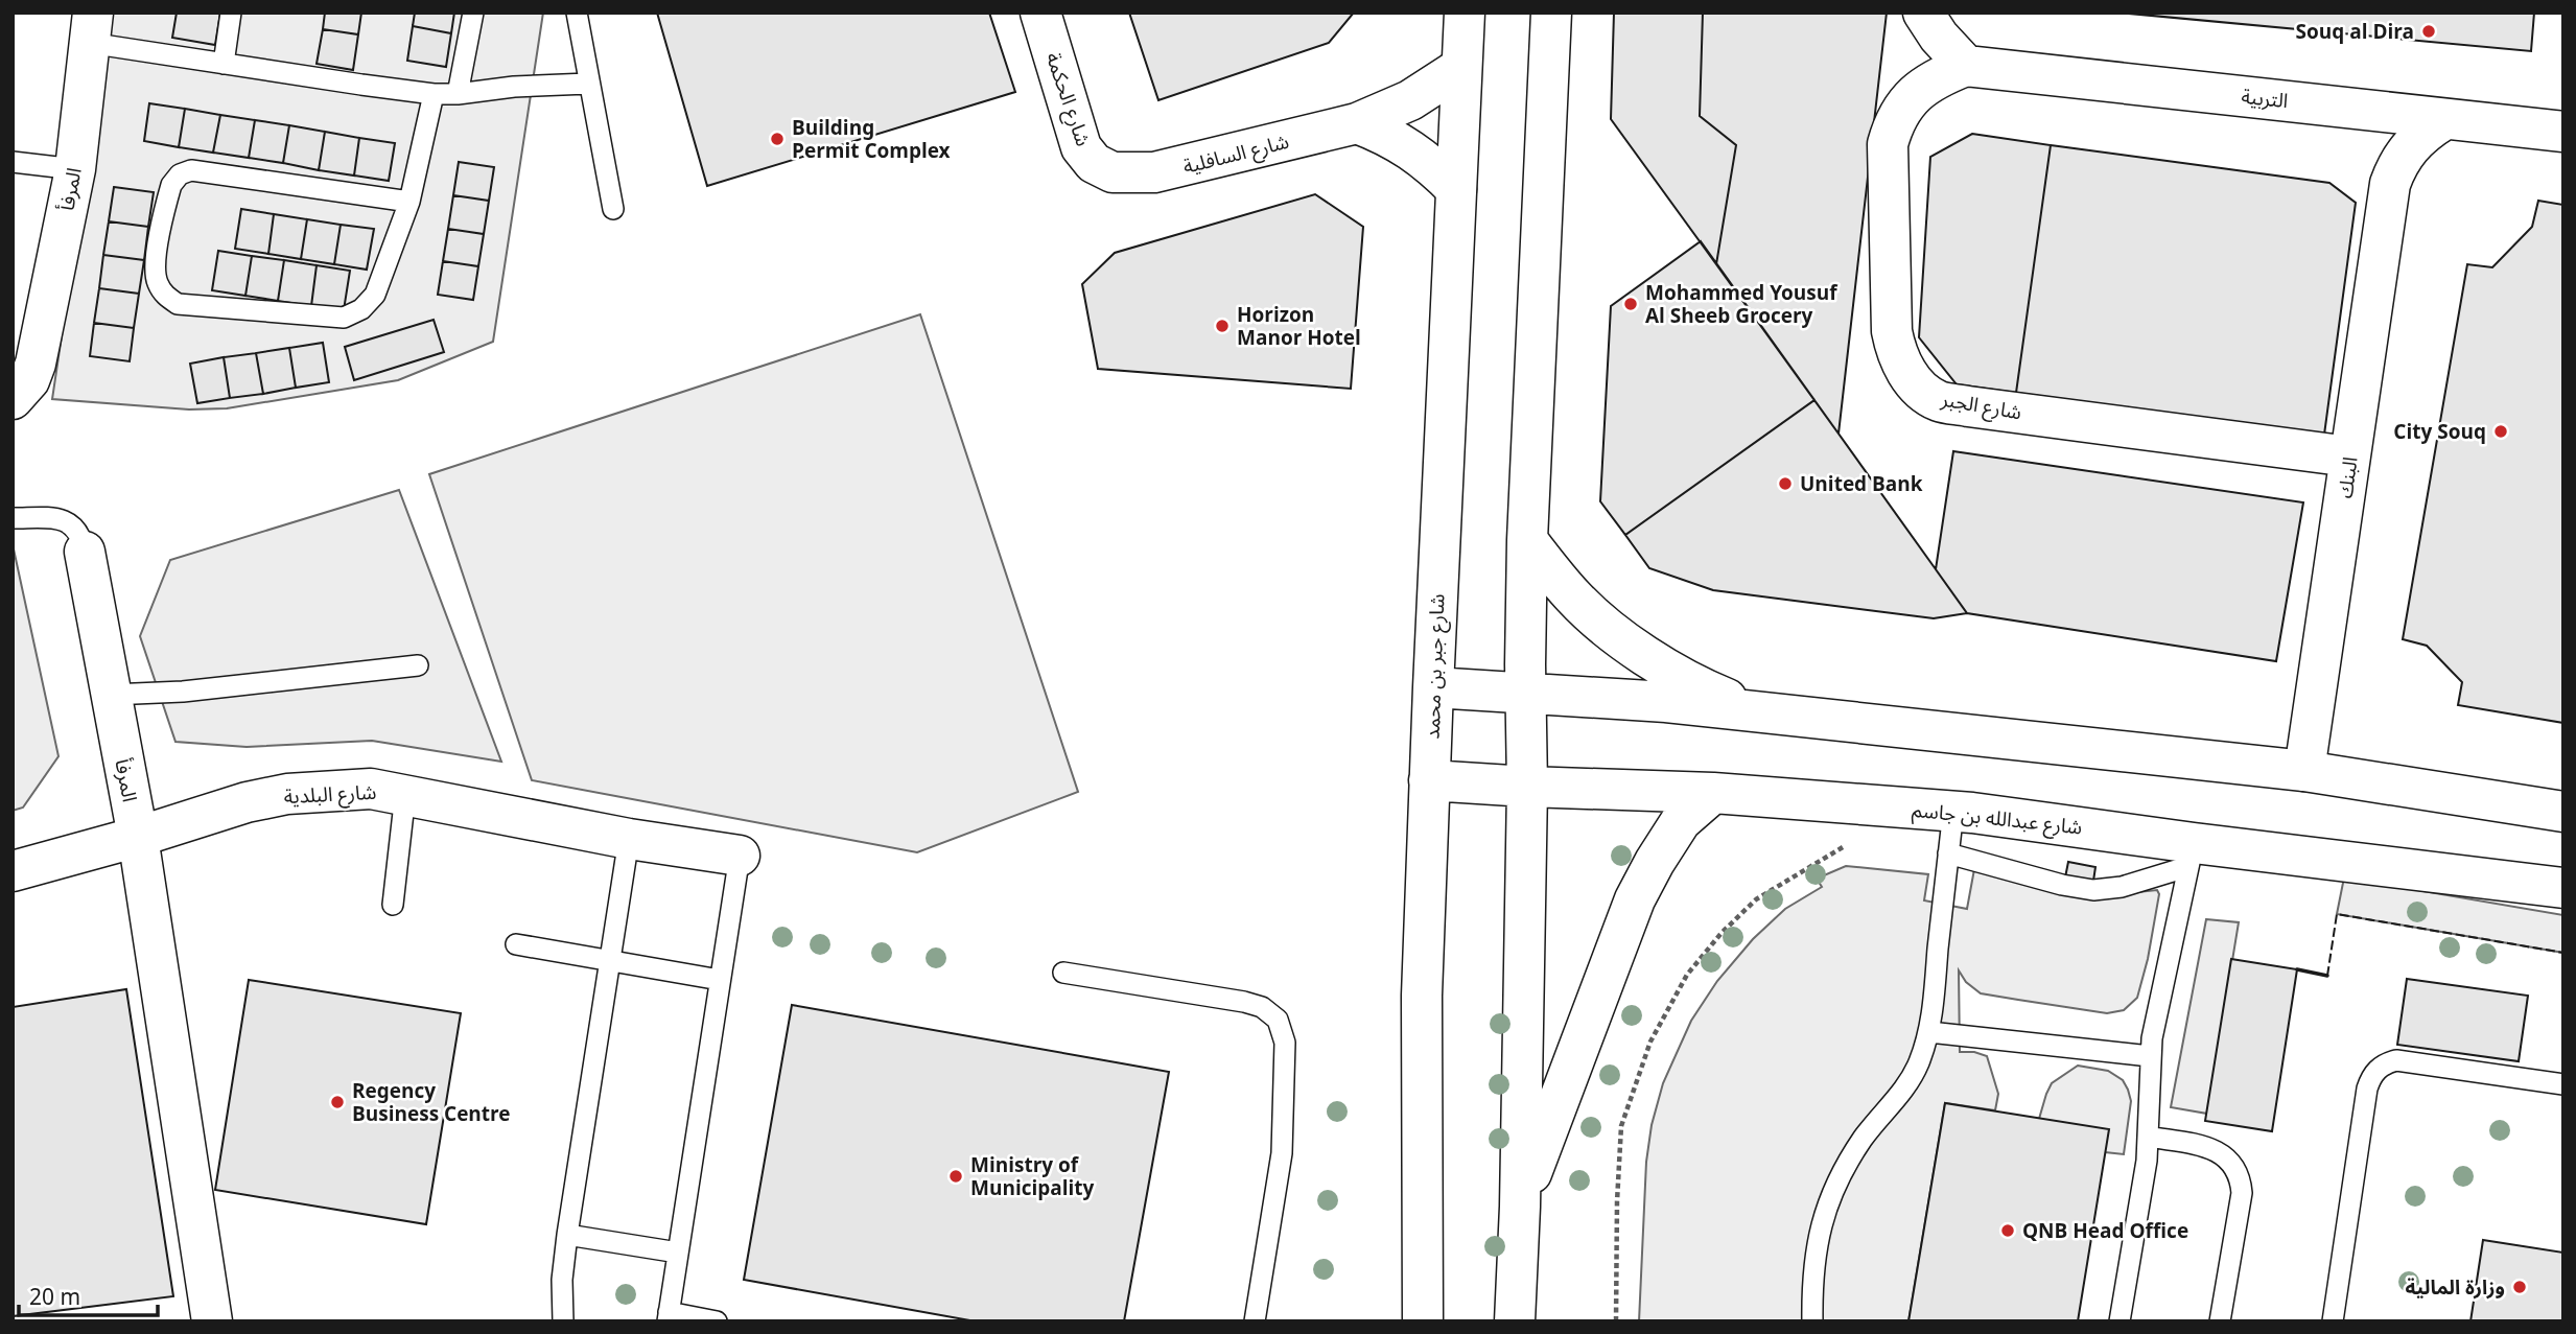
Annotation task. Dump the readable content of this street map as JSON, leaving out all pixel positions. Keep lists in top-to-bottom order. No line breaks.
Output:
{"streets":{"street":["التربية","شارع الحكمة","شارع السافلية","المرفأ","شارع الجبر","البنك","شارع جبر بن محمد","شارع البلدية","شارع عبدالله بن جاسم"]},"crossings":[["التربية","شارع الجبر"],["التربية","البنك"],["شارع الحكمة","شارع السافلية"],["شارع السافلية","شارع جبر بن محمد"],["المرفأ","شارع البلدية"],["شارع الجبر","البنك"],["شارع جبر بن محمد","شارع عبدالله بن جاسم"]],"places":["Souq al Dira","Building Permit Complex","Mohammed Yousuf Al Sheeb Grocery","Horizon Manor Hotel","City Souq","United Bank","Regency Business Centre","Ministry of Municipality","QNB Head Office","وزارة المالية"],"scale_bar":"20 m"}
